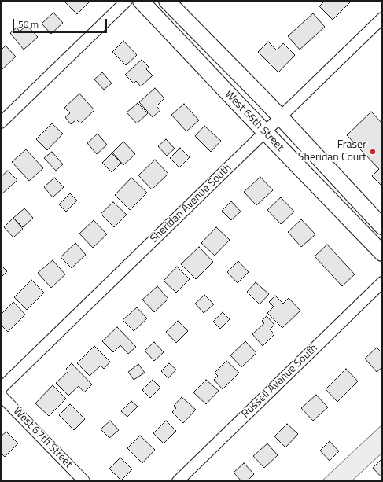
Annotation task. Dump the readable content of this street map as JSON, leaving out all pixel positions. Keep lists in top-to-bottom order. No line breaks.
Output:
{"streets":{"main road":["West 66th Street"],"street":["Sheridan Avenue South","Russell Avenue South","West 67th Street"]},"crossings":[["West 66th Street","Sheridan Avenue South"]],"places":["Fraser Sheridan Court"],"scale_bar":"50 m"}
